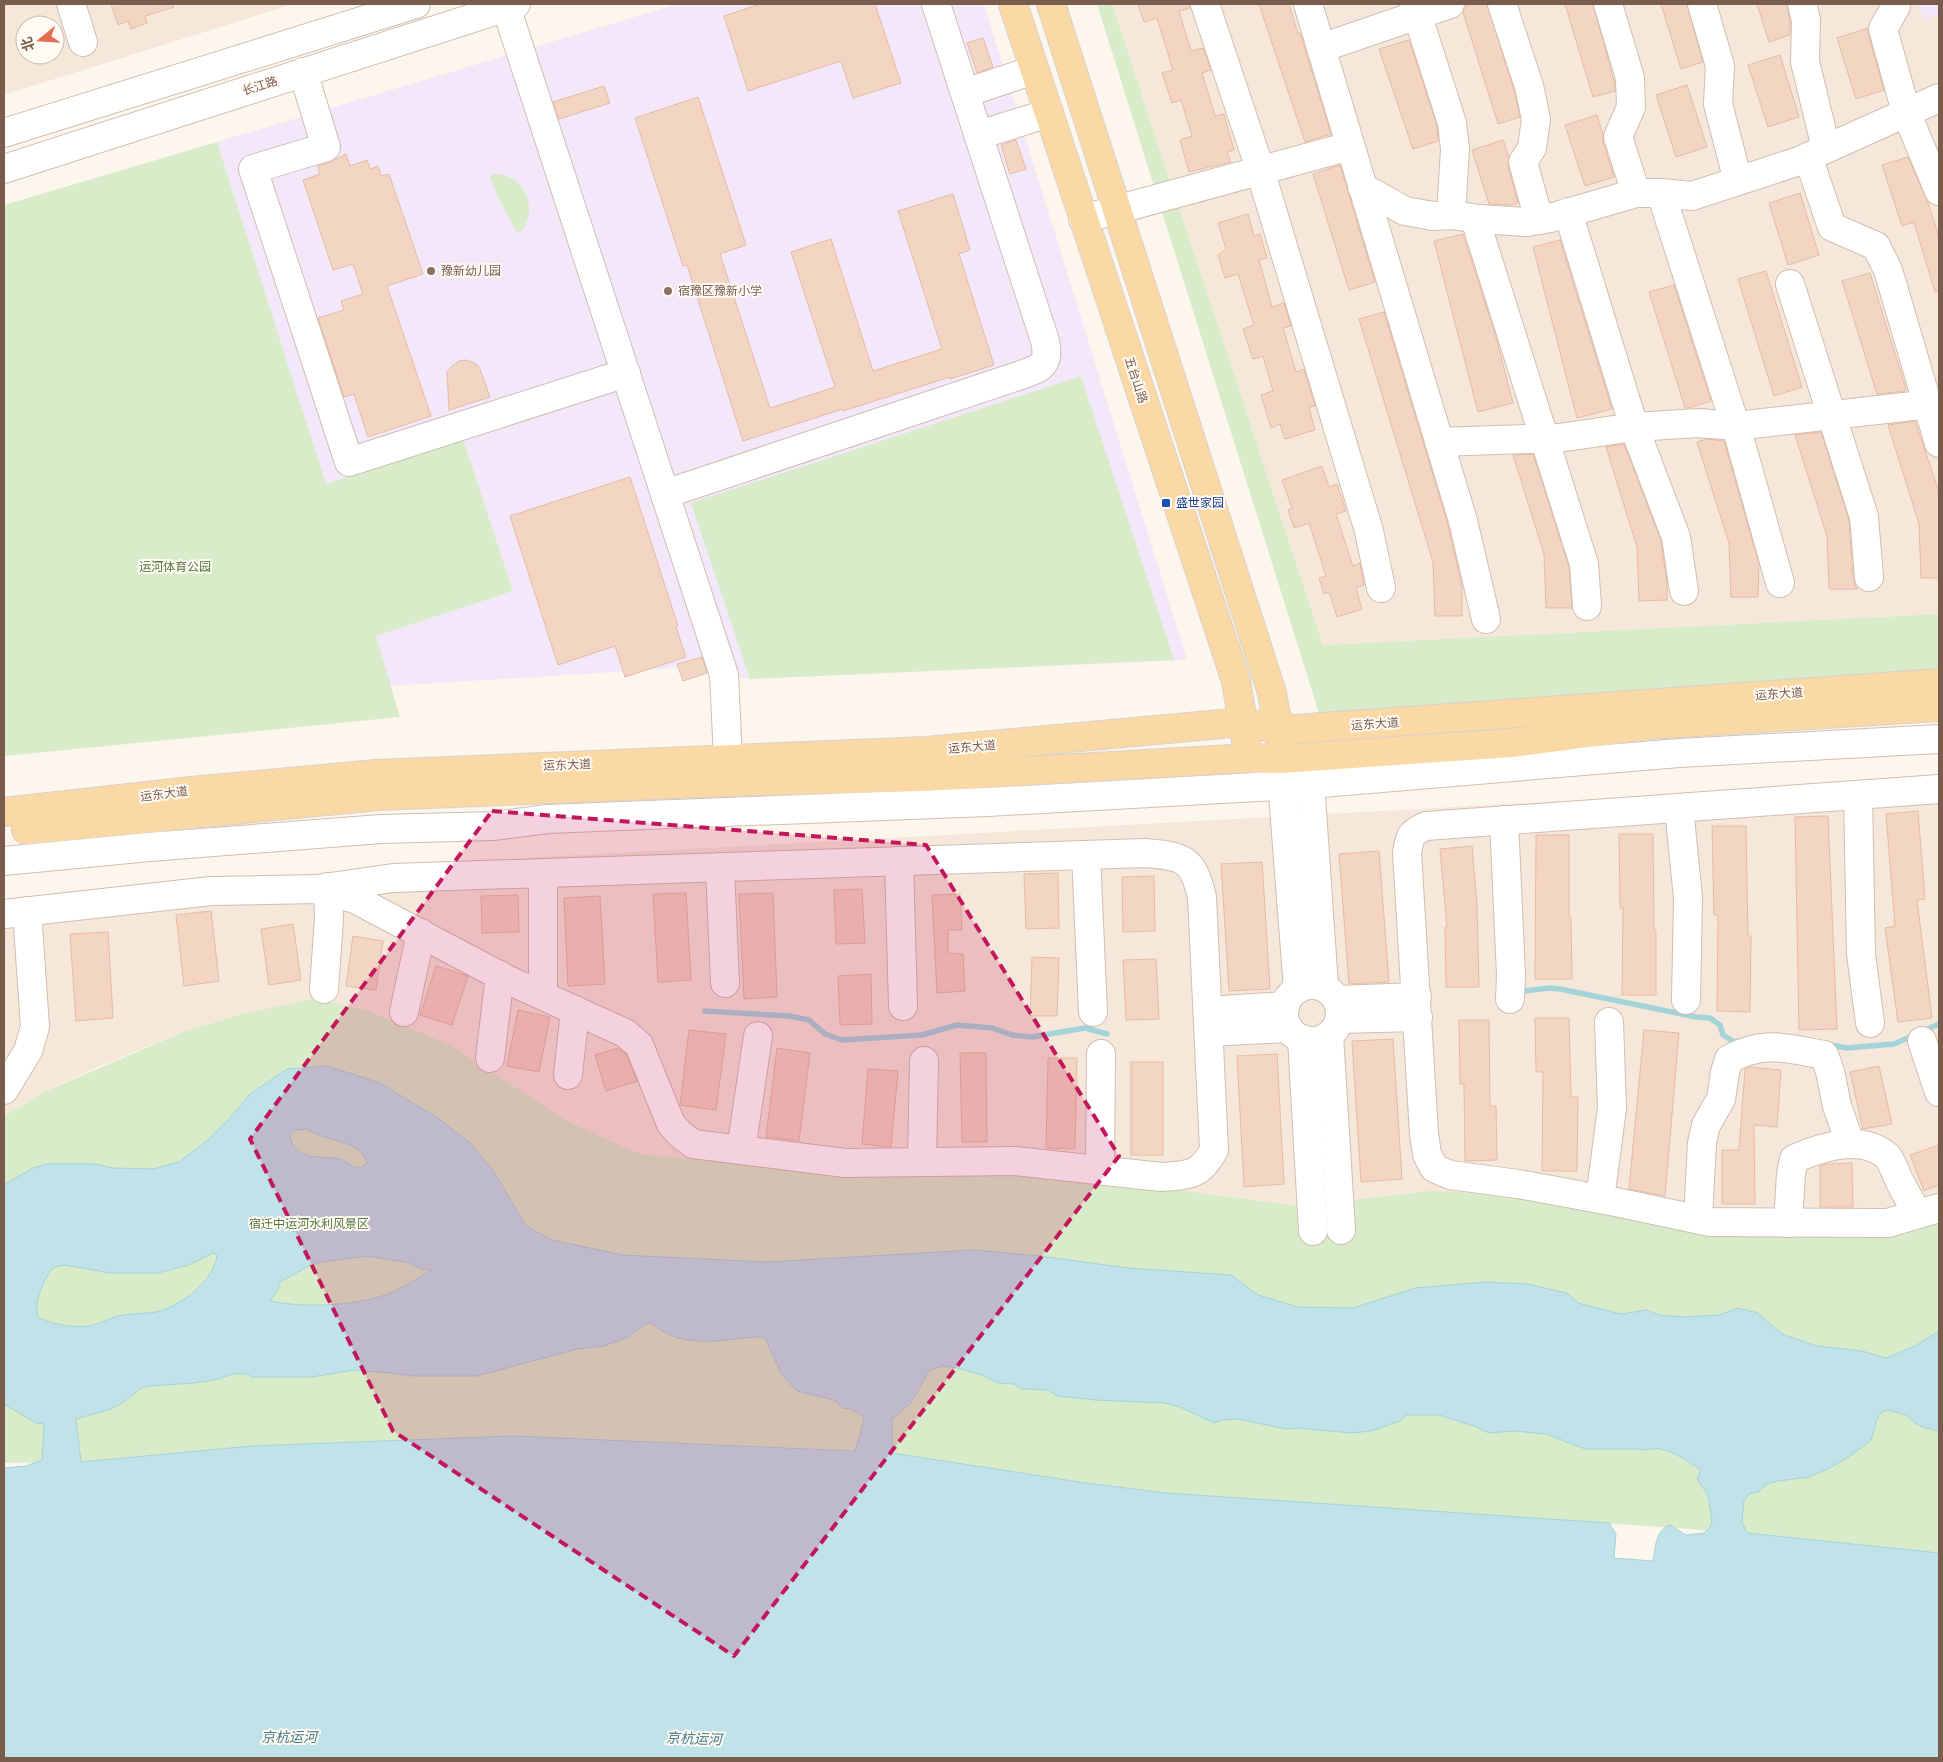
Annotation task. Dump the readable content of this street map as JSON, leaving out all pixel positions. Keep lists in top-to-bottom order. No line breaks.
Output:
{"streets":{"main road":["五台山路","运东大道"],"street":["长江路"]},"crossings":[["五台山路","运东大道"]],"water":["京杭运河"],"parks":["运河体育公园","宿迁中运河水利风景区"],"places":{"other":["豫新幼儿园","宿豫区豫新小学"],"transit":["盛世家园"]},"north":"left"}
